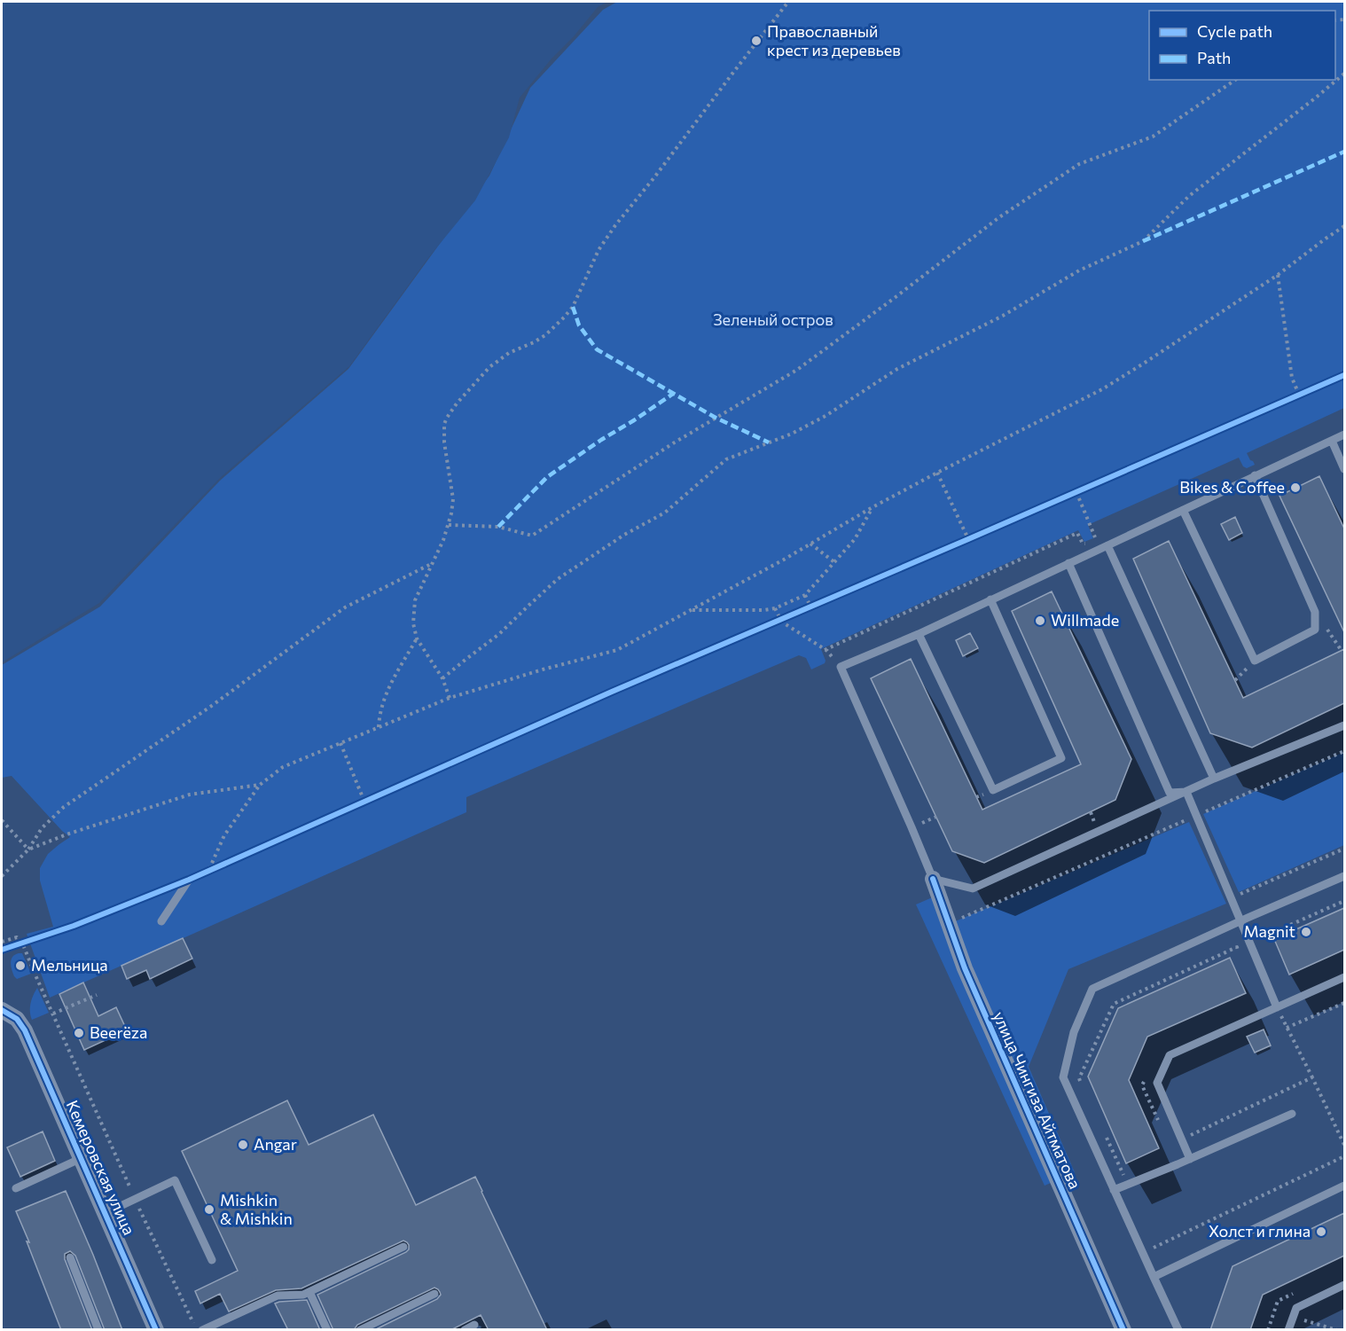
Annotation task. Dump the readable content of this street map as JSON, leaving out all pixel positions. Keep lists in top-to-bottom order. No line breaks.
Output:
{"streets":{"street":["улица Чингиза Айтматова","Кемеровская улица"]},"parks":["Зеленый остров"],"places":["Православный крест из деревьев","Bikes & Coffee","Willmade","Magnit","Мельница","Beerëza","Angar","Mishkin & Mishkin","Холст и глина"],"legend":["Cycle path","Path"]}
